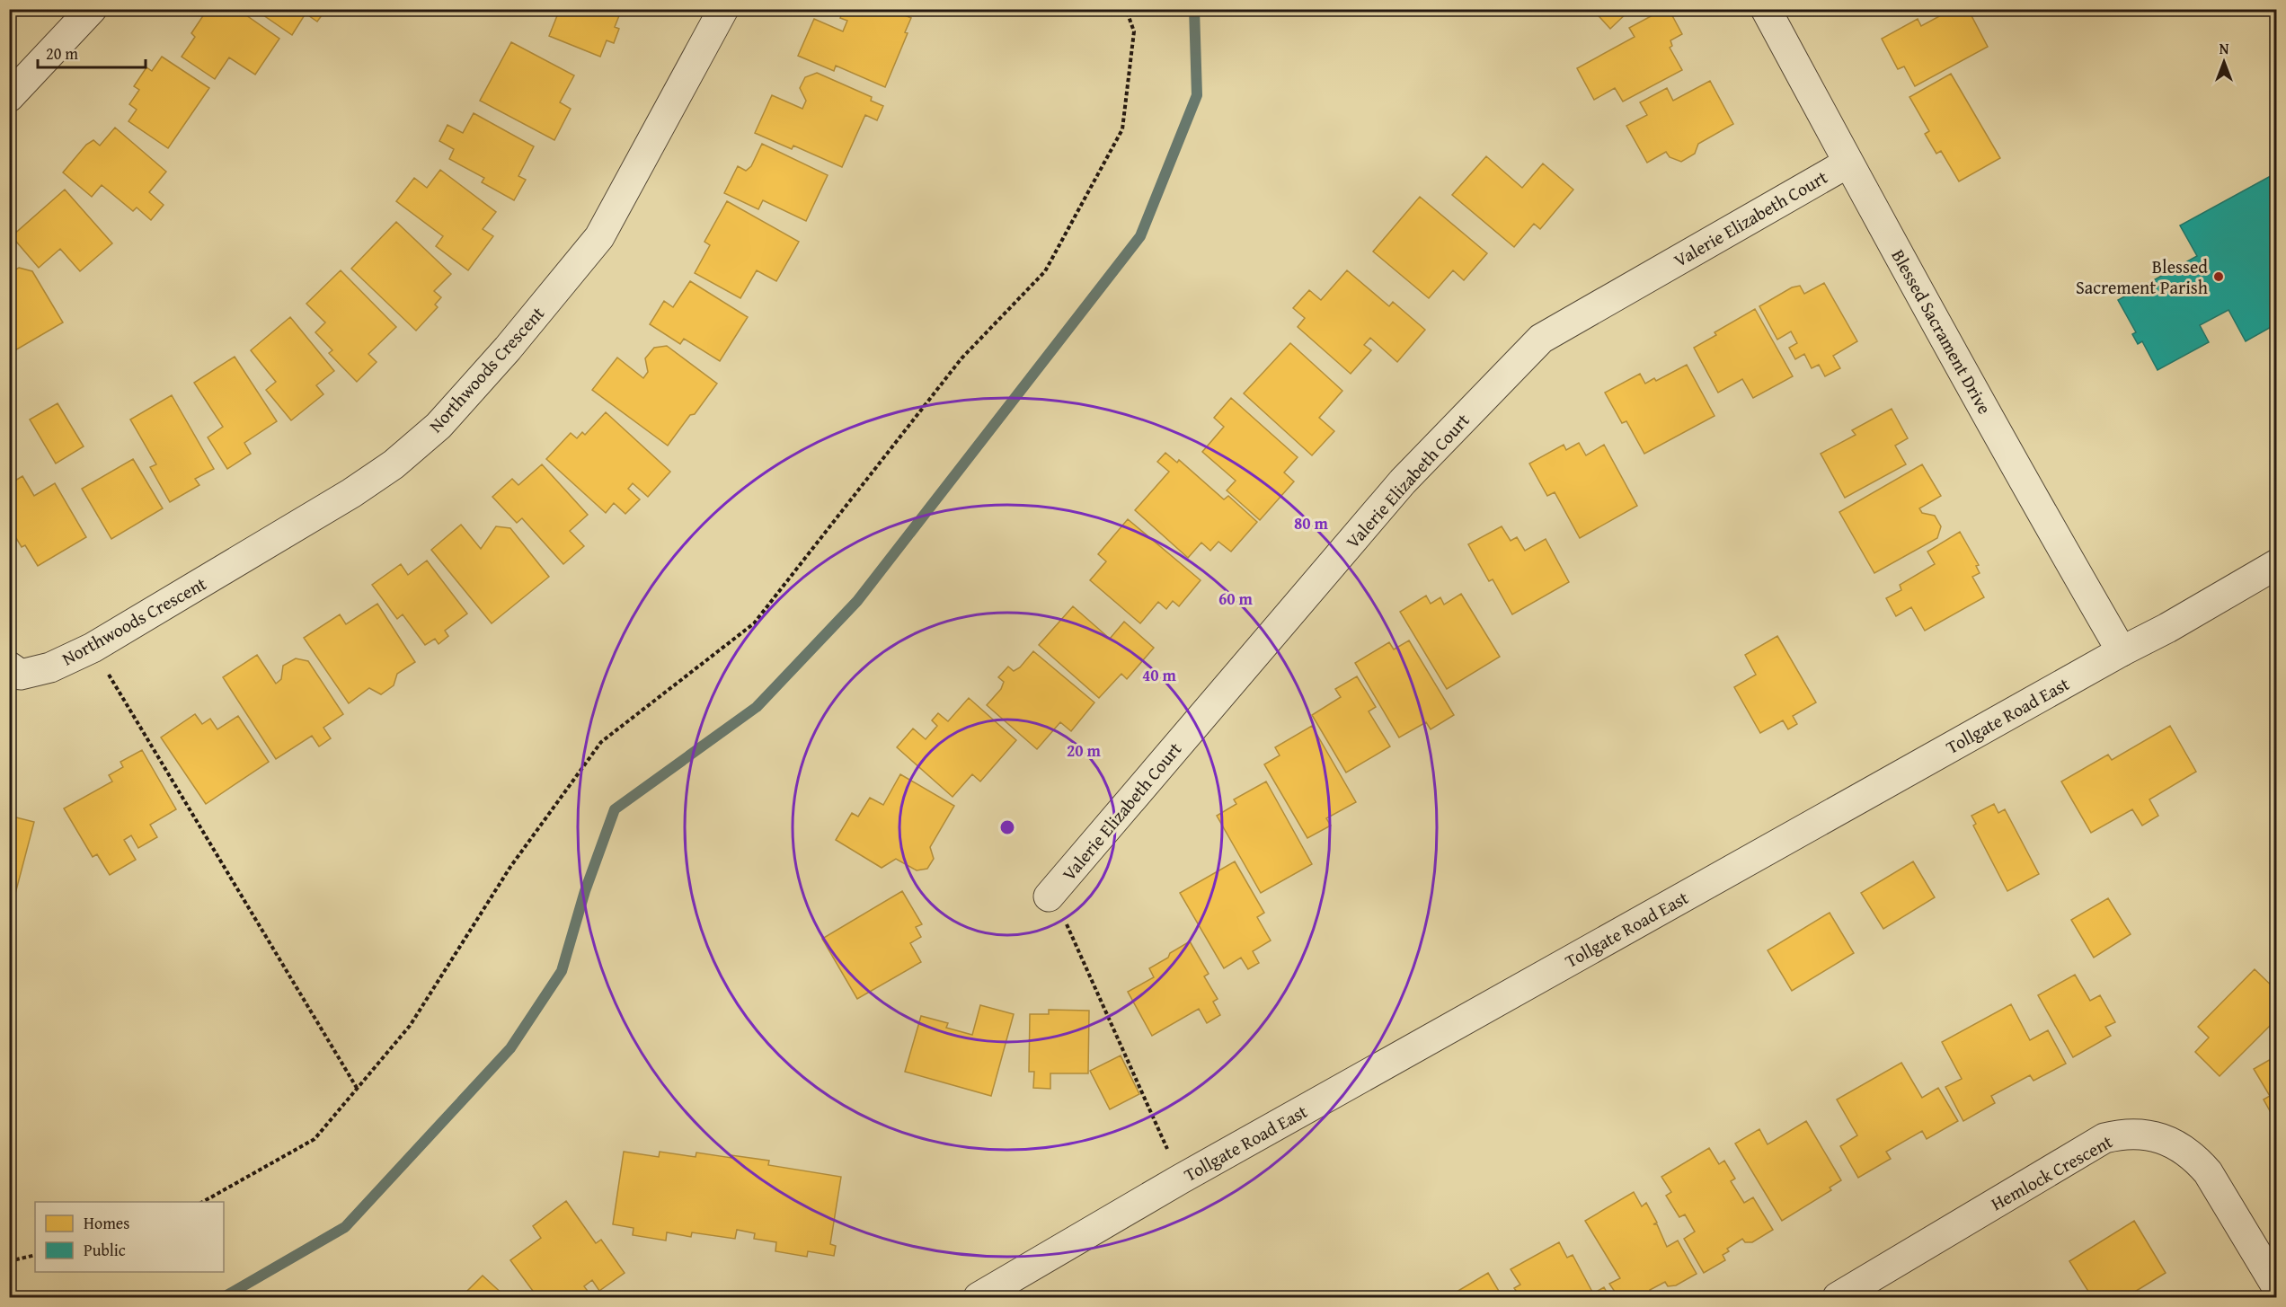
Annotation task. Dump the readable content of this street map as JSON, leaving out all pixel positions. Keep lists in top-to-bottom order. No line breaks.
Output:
{"streets":{"street":["Valerie Elizabeth Court","Blessed Sacrament Drive","Northwoods Crescent","Tollgate Road East","Hemlock Crescent"]},"crossings":[["Valerie Elizabeth Court","Blessed Sacrament Drive"],["Blessed Sacrament Drive","Tollgate Road East"]],"places":["Blessed Sacrement Parish"],"legend":["Homes","Public"],"scale_bar":"20 m","north":"top","rings":["80 m","60 m","40 m","20 m"]}
